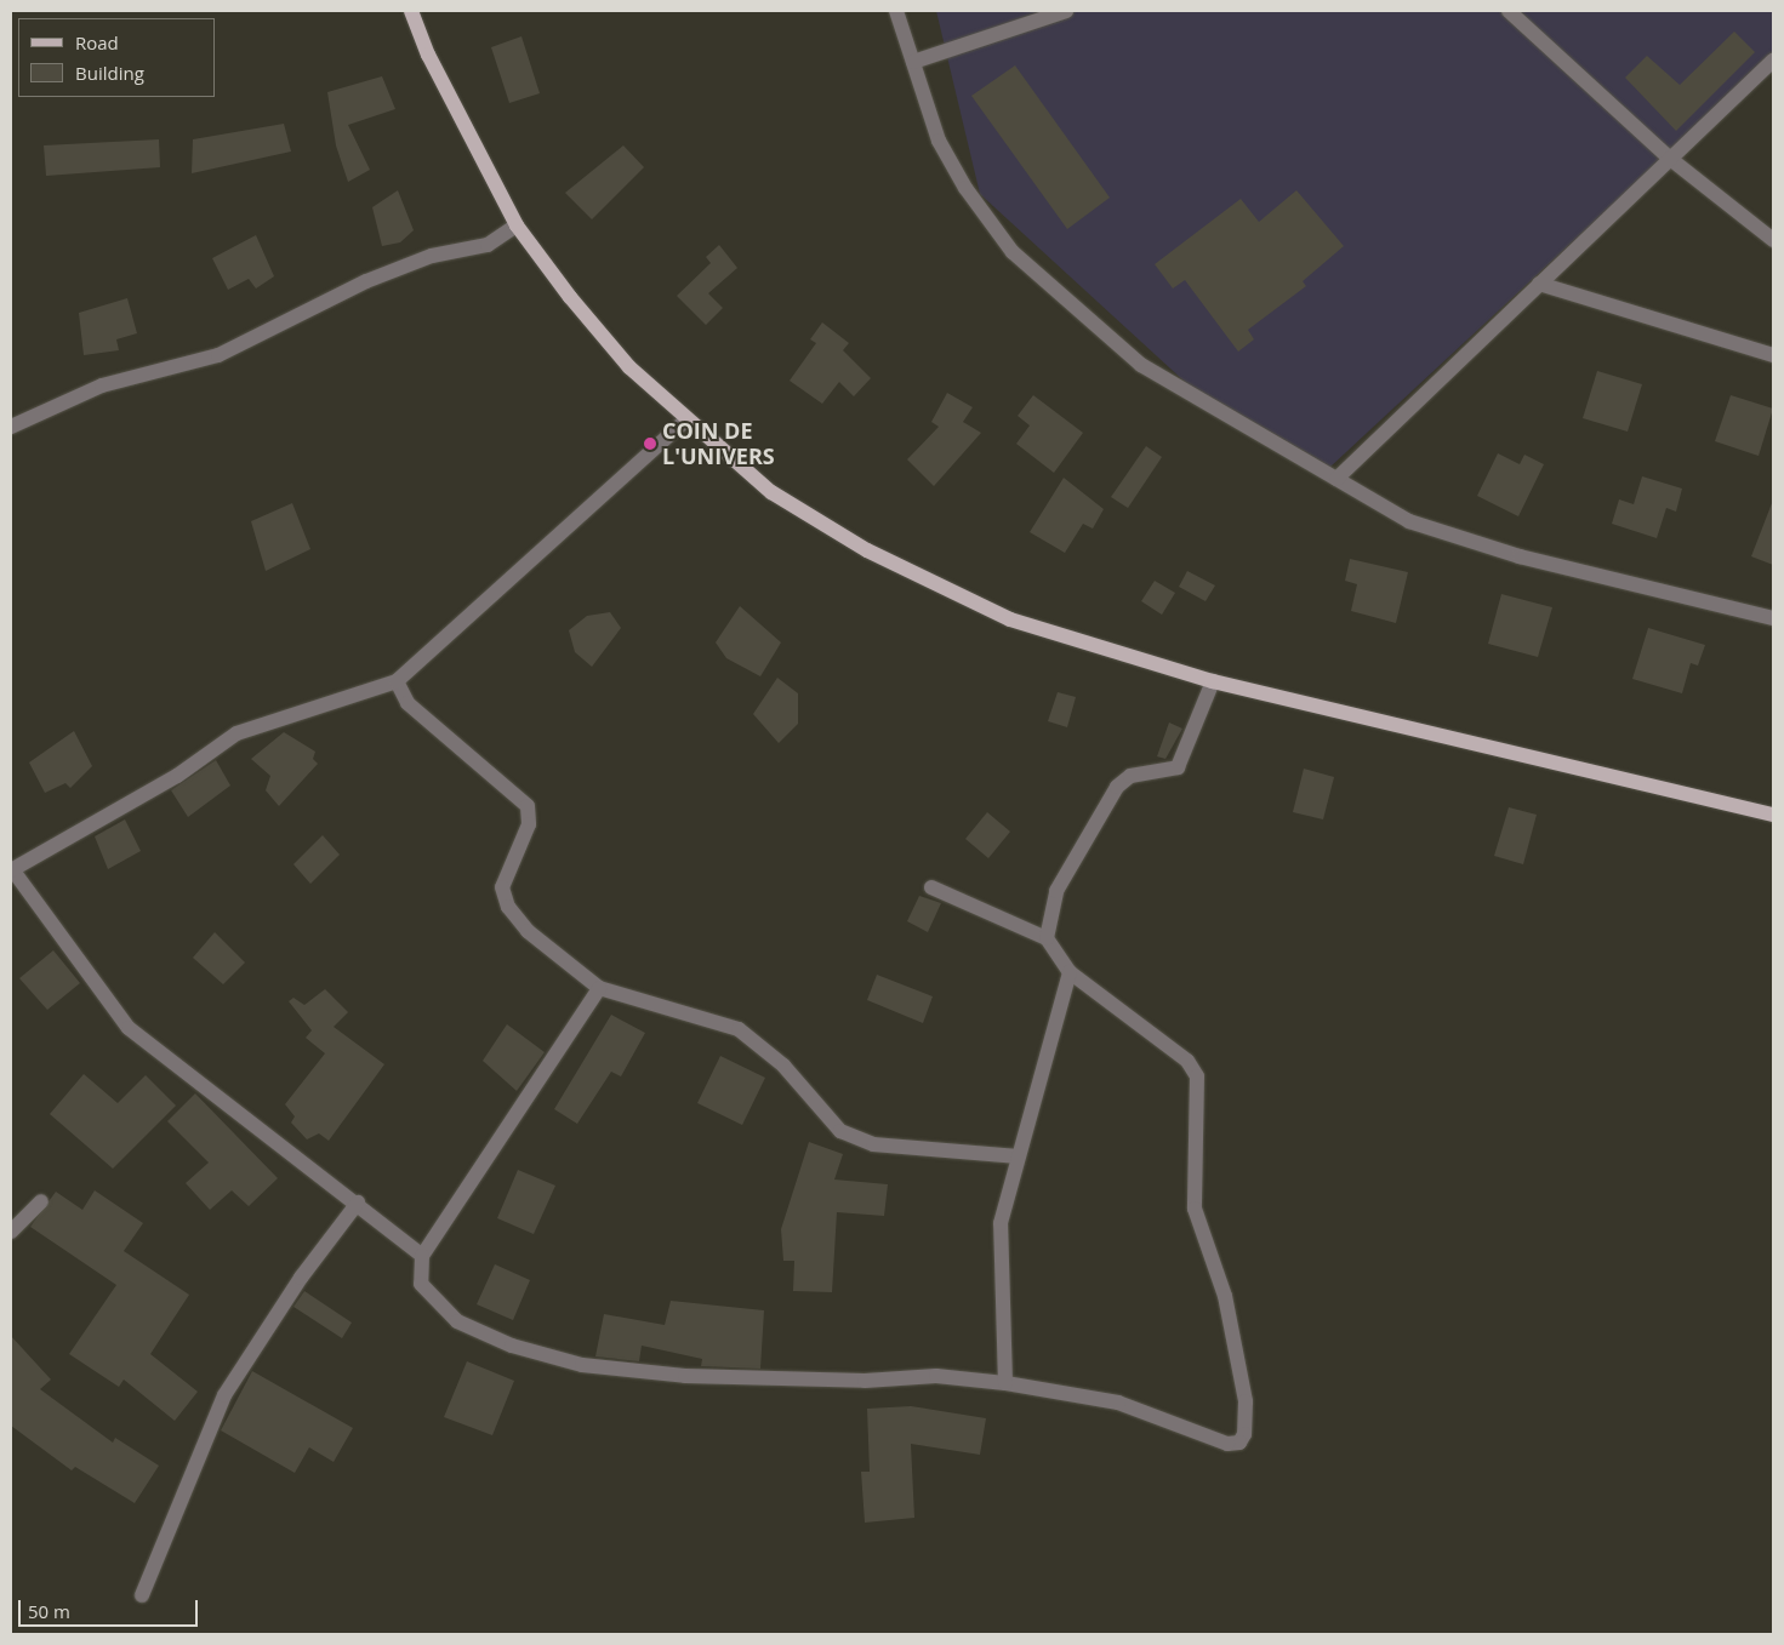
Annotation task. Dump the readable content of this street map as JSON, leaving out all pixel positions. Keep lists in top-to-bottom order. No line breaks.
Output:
{"places":["COIN DE L'UNIVERS"],"legend":["Road","Building"],"scale_bar":"50 m"}
